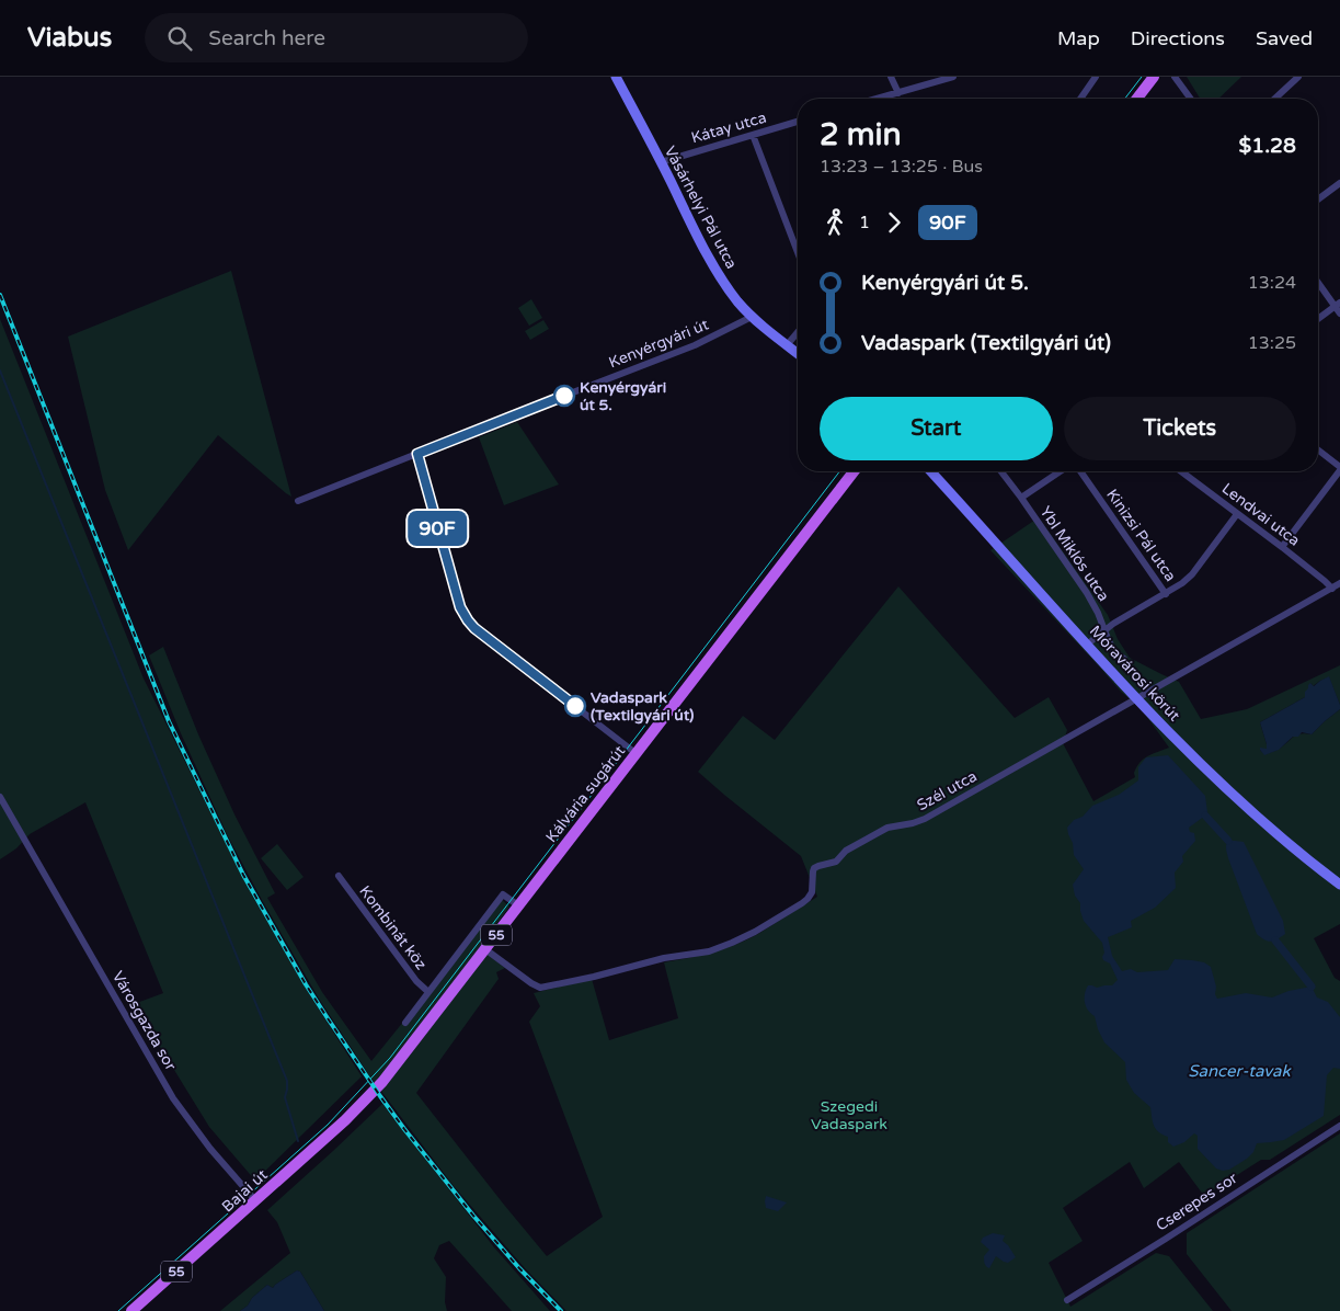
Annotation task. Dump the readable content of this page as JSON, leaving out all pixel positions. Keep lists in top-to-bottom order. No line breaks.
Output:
{"streets":{"main road":["Vásárhelyi Pál utca","Móravárosi körút","Kálvária sugárút","55","Bajai út"],"street":["Kátay utca","Kenyérgyári út","Lendvai utca","Kinizsi Pál utca","Ybl Miklós utca","Szél utca","Kombinát köz","Városgazda sor","Cserepes sor"]},"crossings":[["Kátay utca","Vásárhelyi Pál utca"],["Vásárhelyi Pál utca","Kenyérgyári út"],["Lendvai utca","Szél utca"],["Móravárosi körút","Szél utca"],["Szél utca","Kálvária sugárút"],["Kálvária sugárút","Bajai út"],["Városgazda sor","Bajai út"]],"water":["Sancer-tavak"],"parks":["Szegedi Vadaspark"],"places":["Kenyérgyári út 5.","Vadaspark (Textilgyári út)"],"lines":["bus line 90F"],"page":{"header":"Viabus","search":"Search here","nav":["Map","Directions","Saved"],"on_map":"90F","heading":["2 min","13:23 – 13:25 · Bus","$1.28"],"legs":["1","90F"],"list":[{"name":"Kenyérgyári út 5.","value":"13:24"},{"name":"Vadaspark (Textilgyári út)","value":"13:25"}],"buttons":["Start","Tickets"]}}
